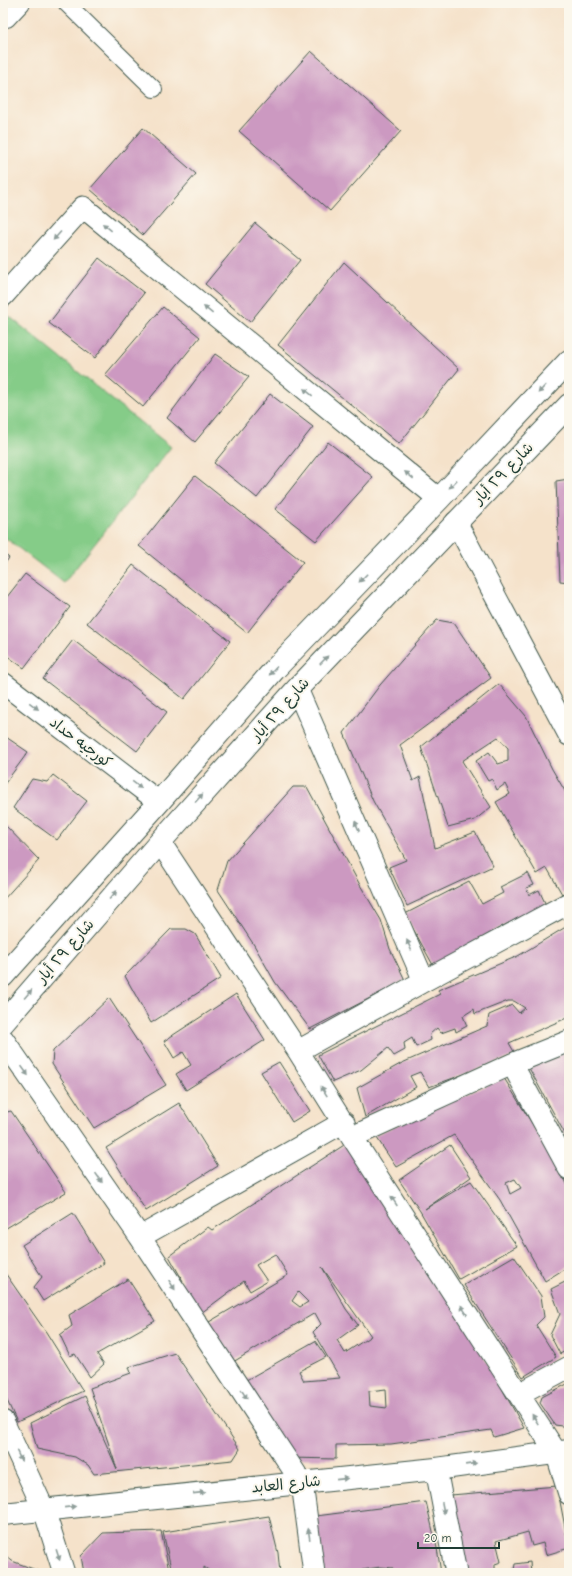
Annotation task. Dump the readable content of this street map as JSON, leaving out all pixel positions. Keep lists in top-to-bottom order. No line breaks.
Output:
{"streets":{"main road":["شارع ٢٩ أيار","شارع العابد"],"street":["كورجيه حداد"]},"crossings":[["شارع ٢٩ أيار","كورجيه حداد"]],"one_way":["كورجيه حداد","شارع العابد"],"scale_bar":"20 m"}
